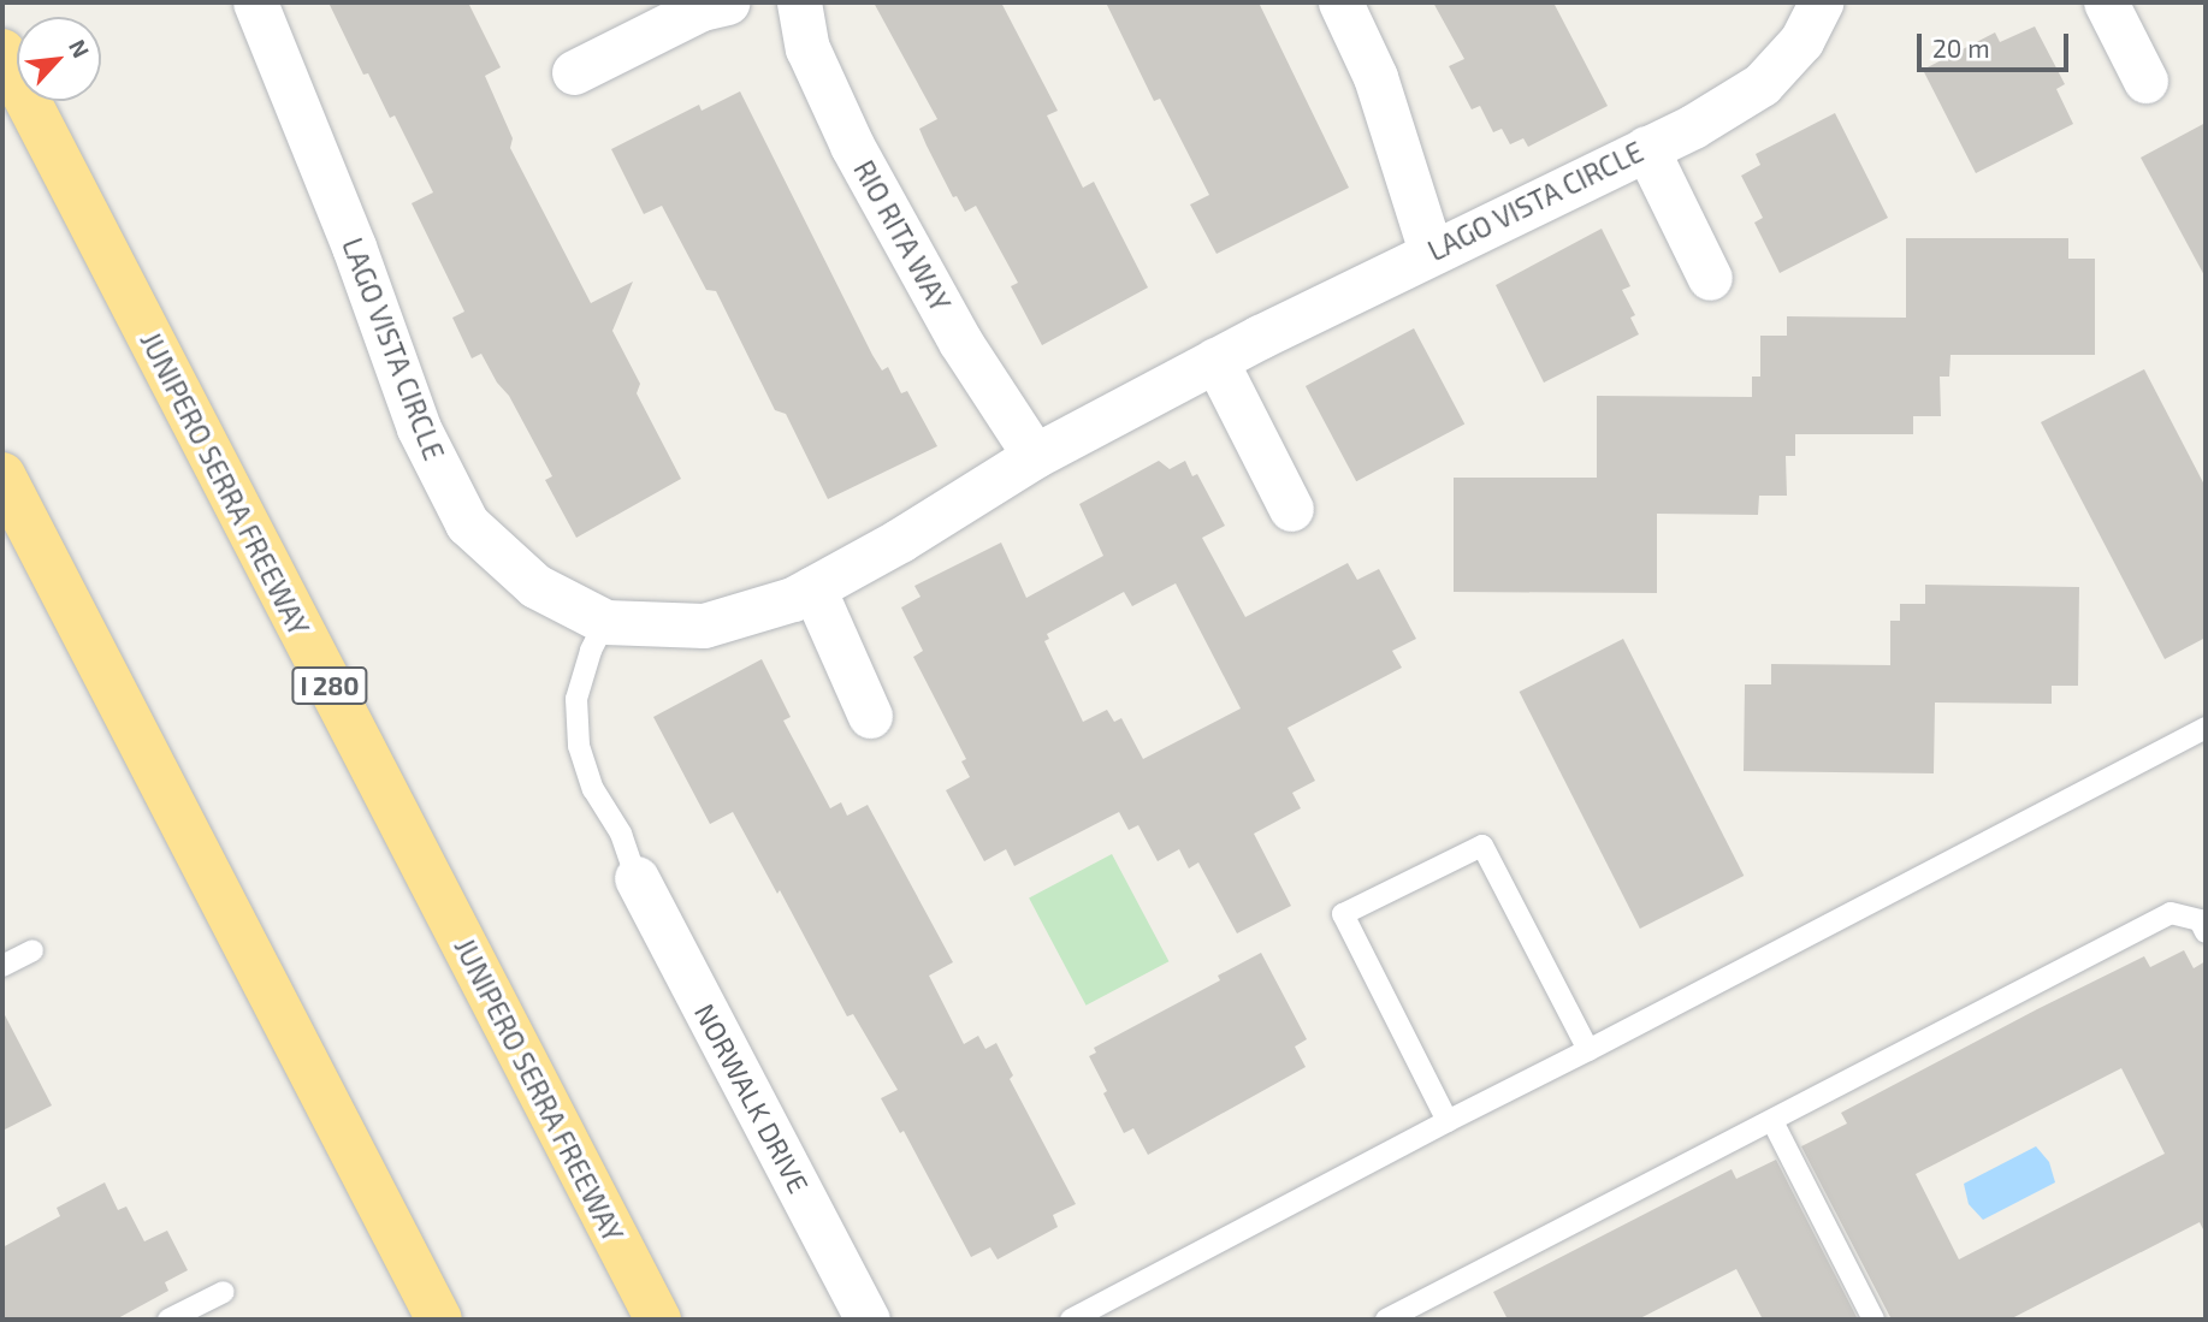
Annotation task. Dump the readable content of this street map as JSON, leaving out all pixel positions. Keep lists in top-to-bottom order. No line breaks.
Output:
{"streets":{"highway":["JUNIPERO SERRA FREEWAY","I 280"],"street":["LAGO VISTA CIRCLE","RIO RITA WAY","NORWALK DRIVE"]},"crossings":[["LAGO VISTA CIRCLE","RIO RITA WAY"]],"scale_bar":"20 m","north":"top right"}
